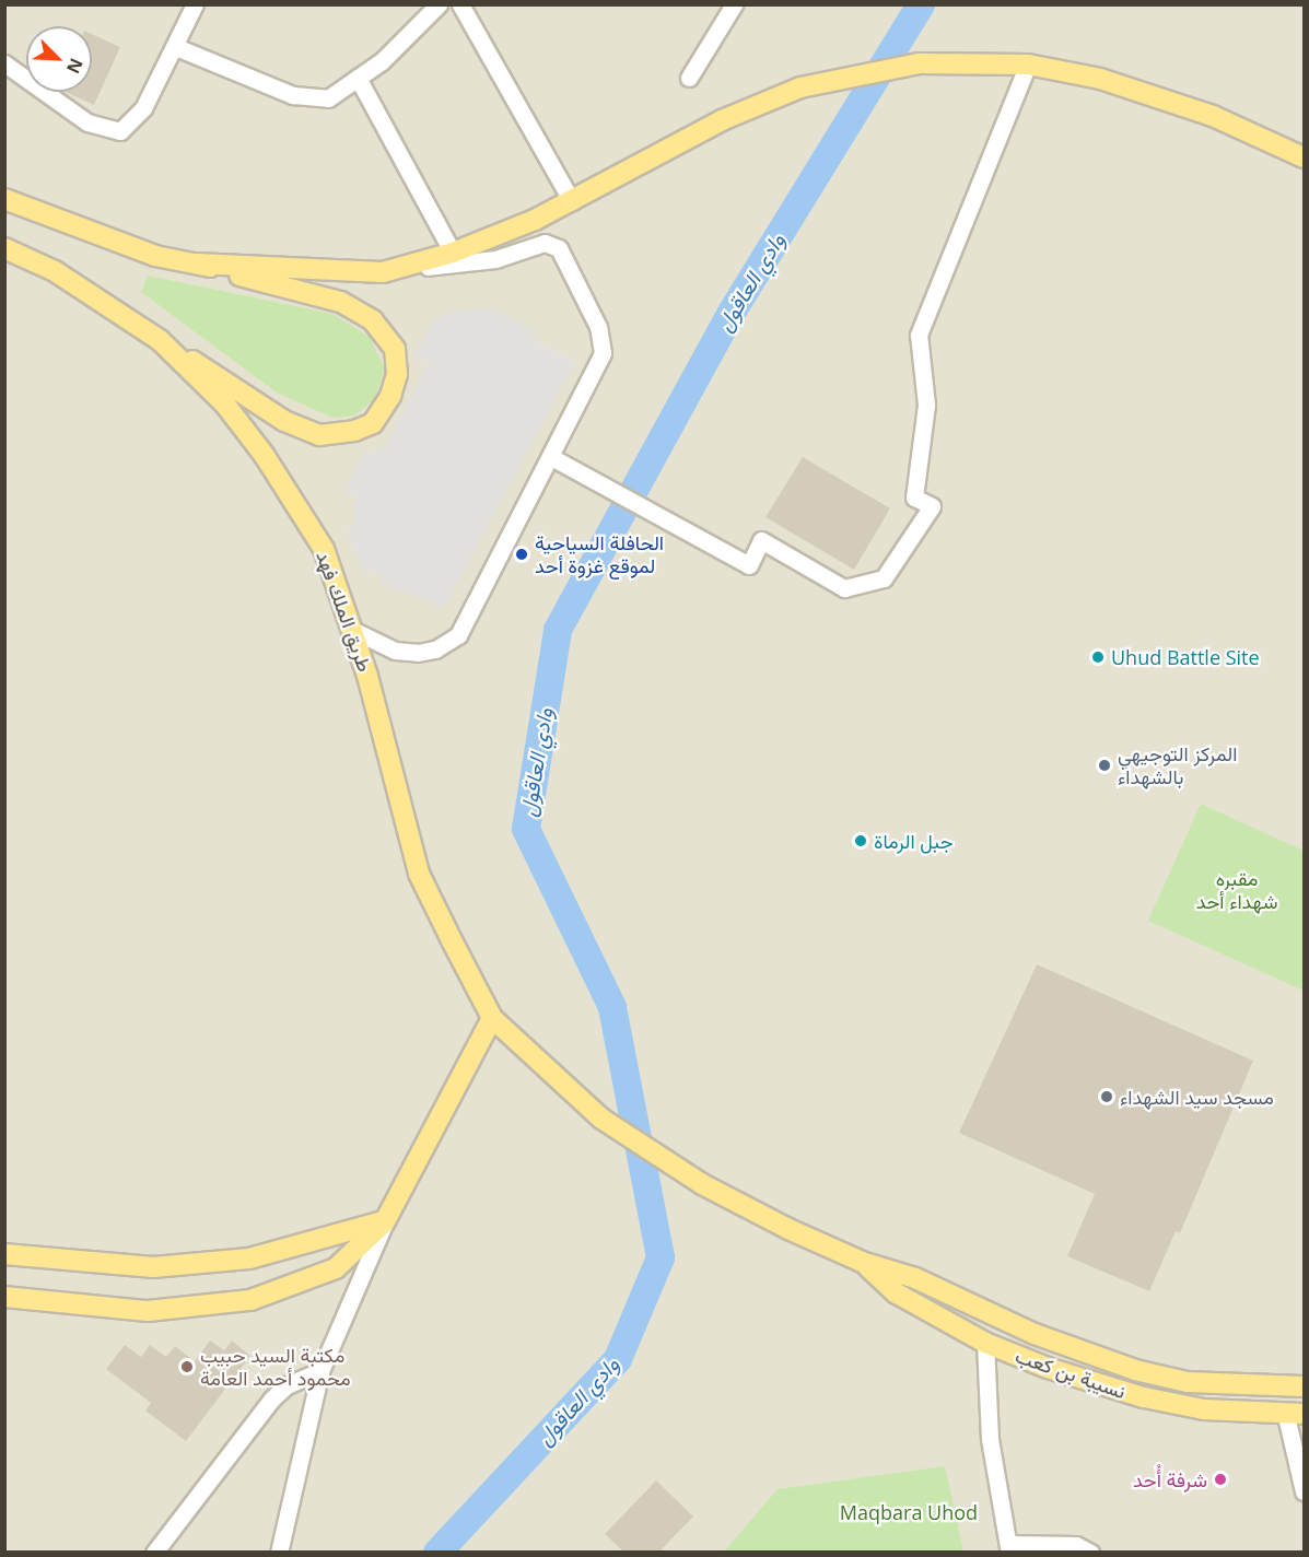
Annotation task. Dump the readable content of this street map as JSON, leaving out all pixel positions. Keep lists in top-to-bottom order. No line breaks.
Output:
{"streets":{"main road":["طريق الملك فهد","نسيبة بن كعب"]},"crossings":[["طريق الملك فهد","نسيبة بن كعب"]],"water":["وادي العاقول"],"parks":["مقبره شهداء أحد","Maqbara Uhod"],"places":["الحافلة السياحية لموقع غزوة أحد","Uhud Battle Site","المركز التوجيهي بالشهداء","جبل الرماة","مسجد سيد الشهداء","مكتبة السيد حبيب محمود أحمد العامة","شرفة أُحد"],"north":"bottom right"}
